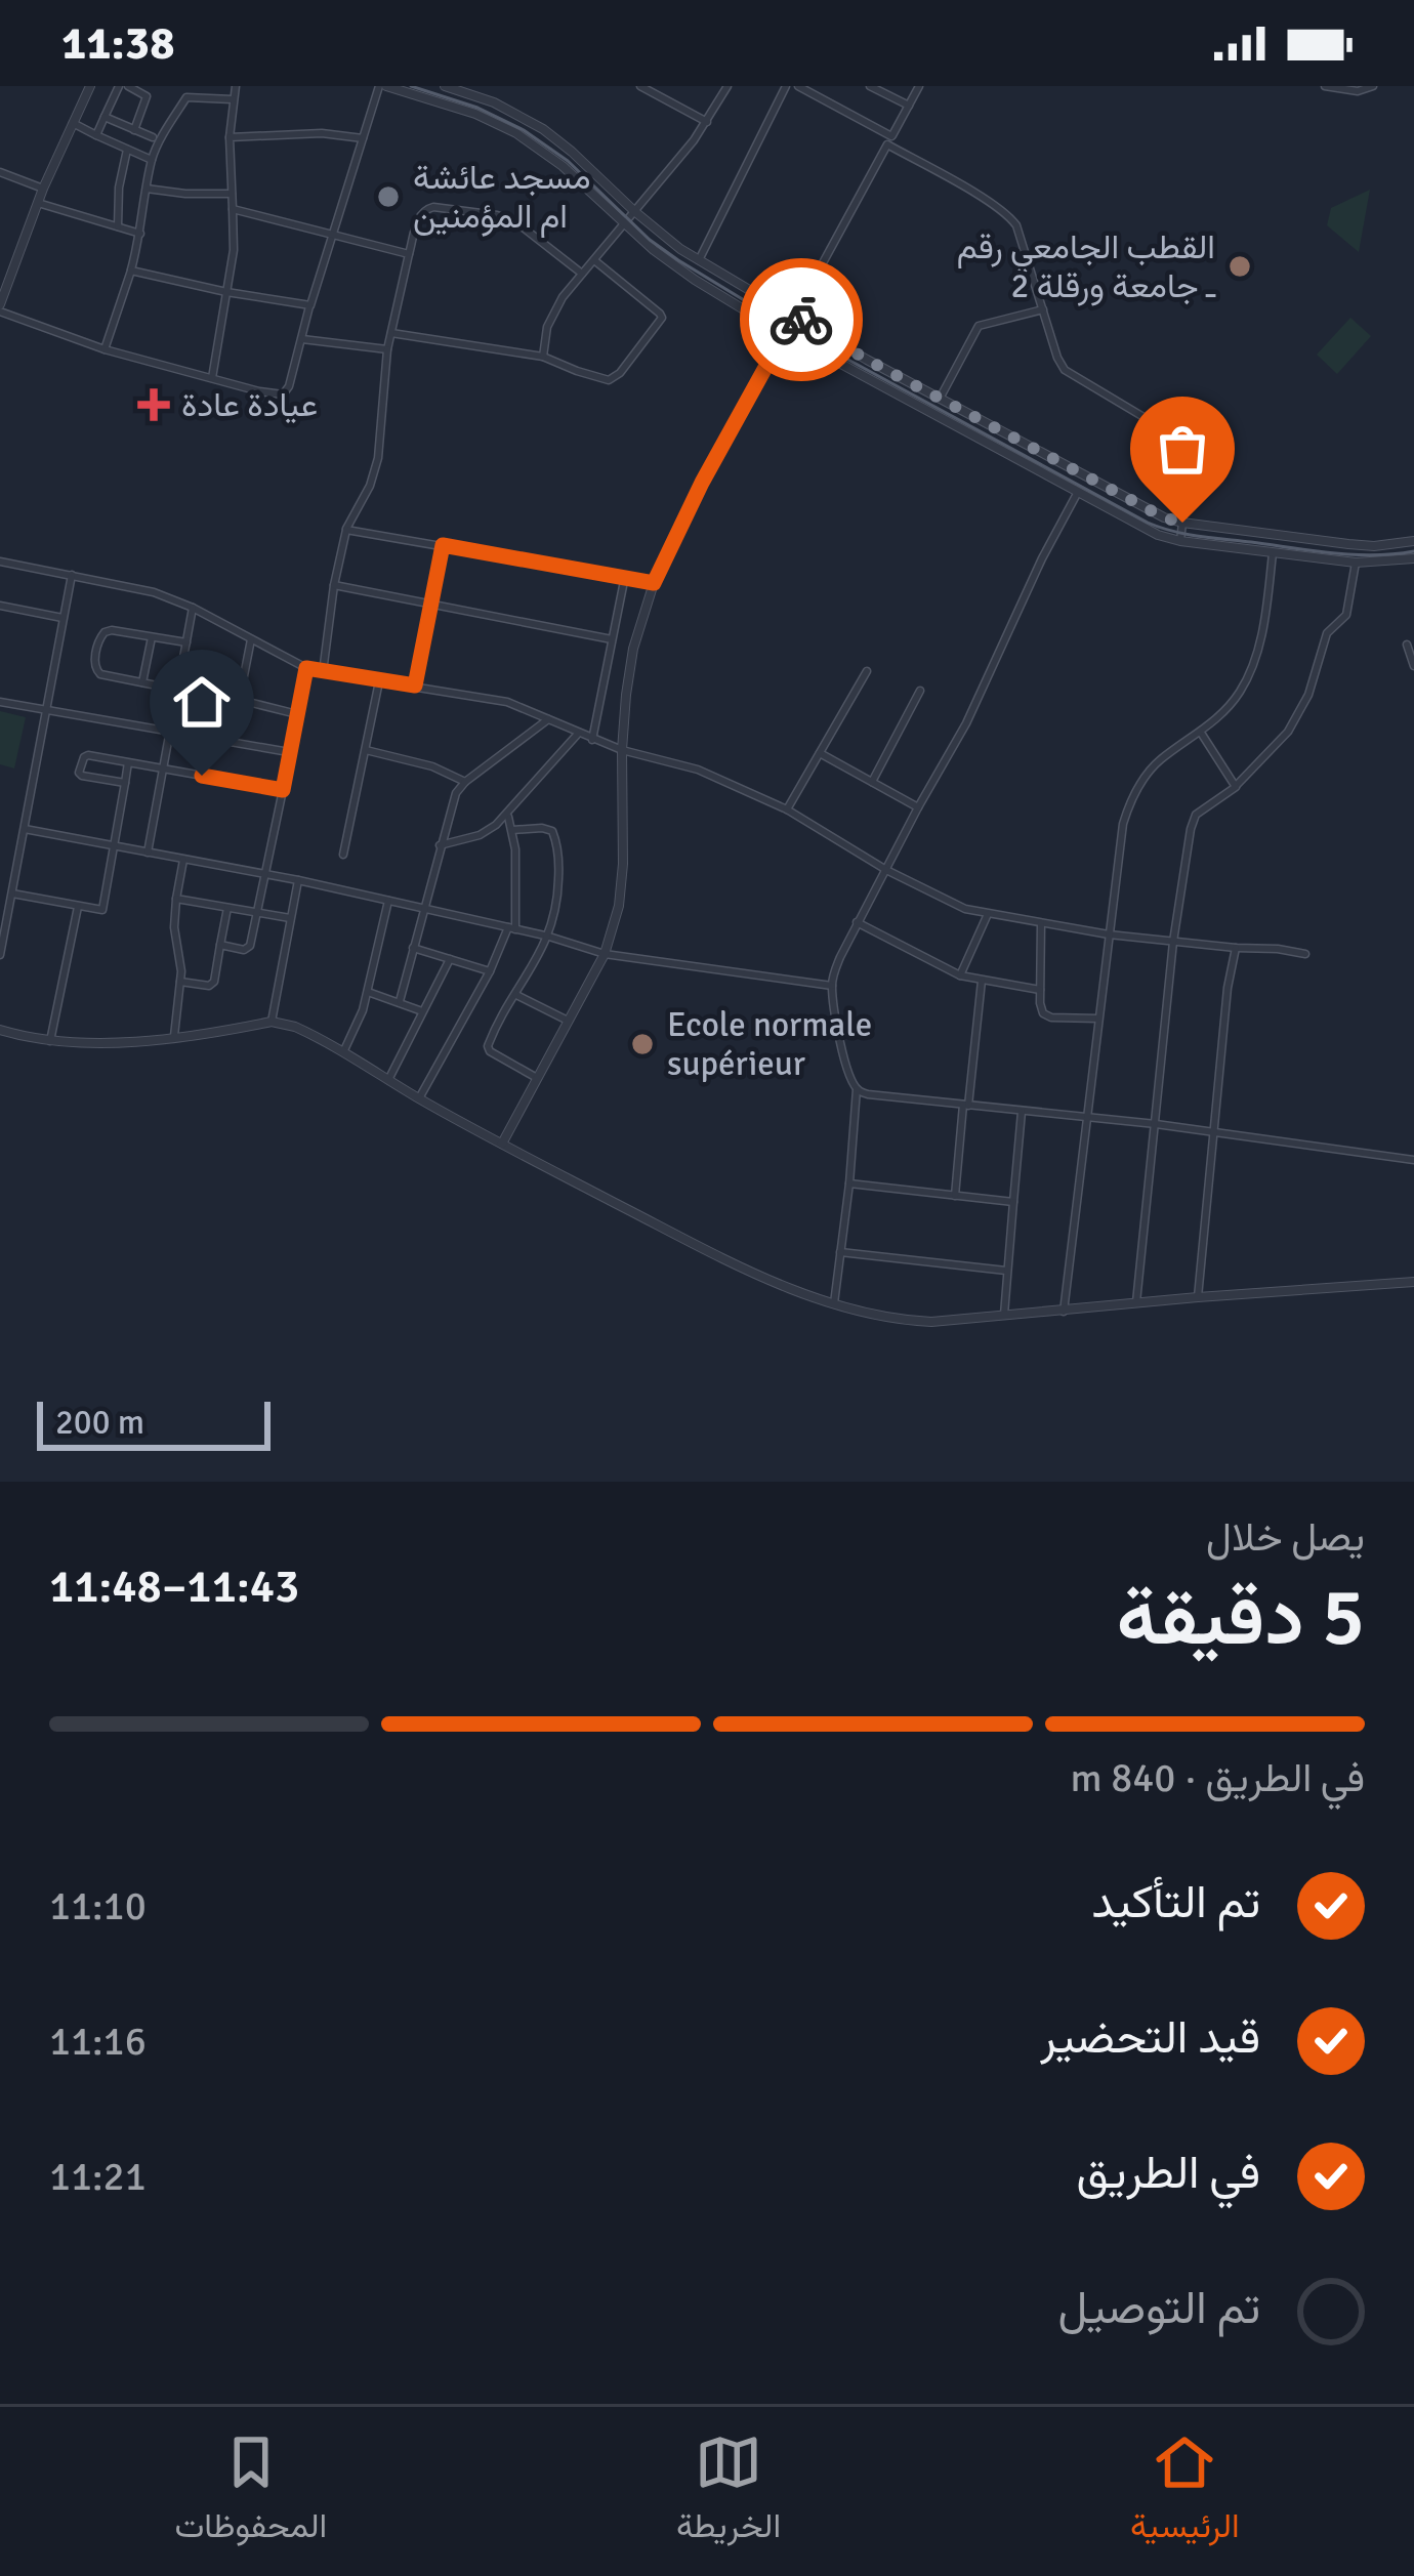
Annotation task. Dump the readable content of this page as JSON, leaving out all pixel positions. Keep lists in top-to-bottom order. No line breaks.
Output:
{"places":{"other":["مسجد عائشة ام المؤمنين","القطب الجامعي رقم 2 ـ جامعة ورقلة","Ecole normale supérieur"],"health":["عيادة عادة"]},"scale_bar":"200 m","page":{"status":"11:38","scale":"200 m","heading":["5 دقيقة","يصل خلال","11:43–11:48"],"bar":"في الطريق · 840 m","list":[["تم التأكيد","11:10"],["قيد التحضير","11:16"],["في الطريق","11:21"],"تم التوصيل"],"tabs":["الرئيسية","الخريطة","المحفوظات"]}}
